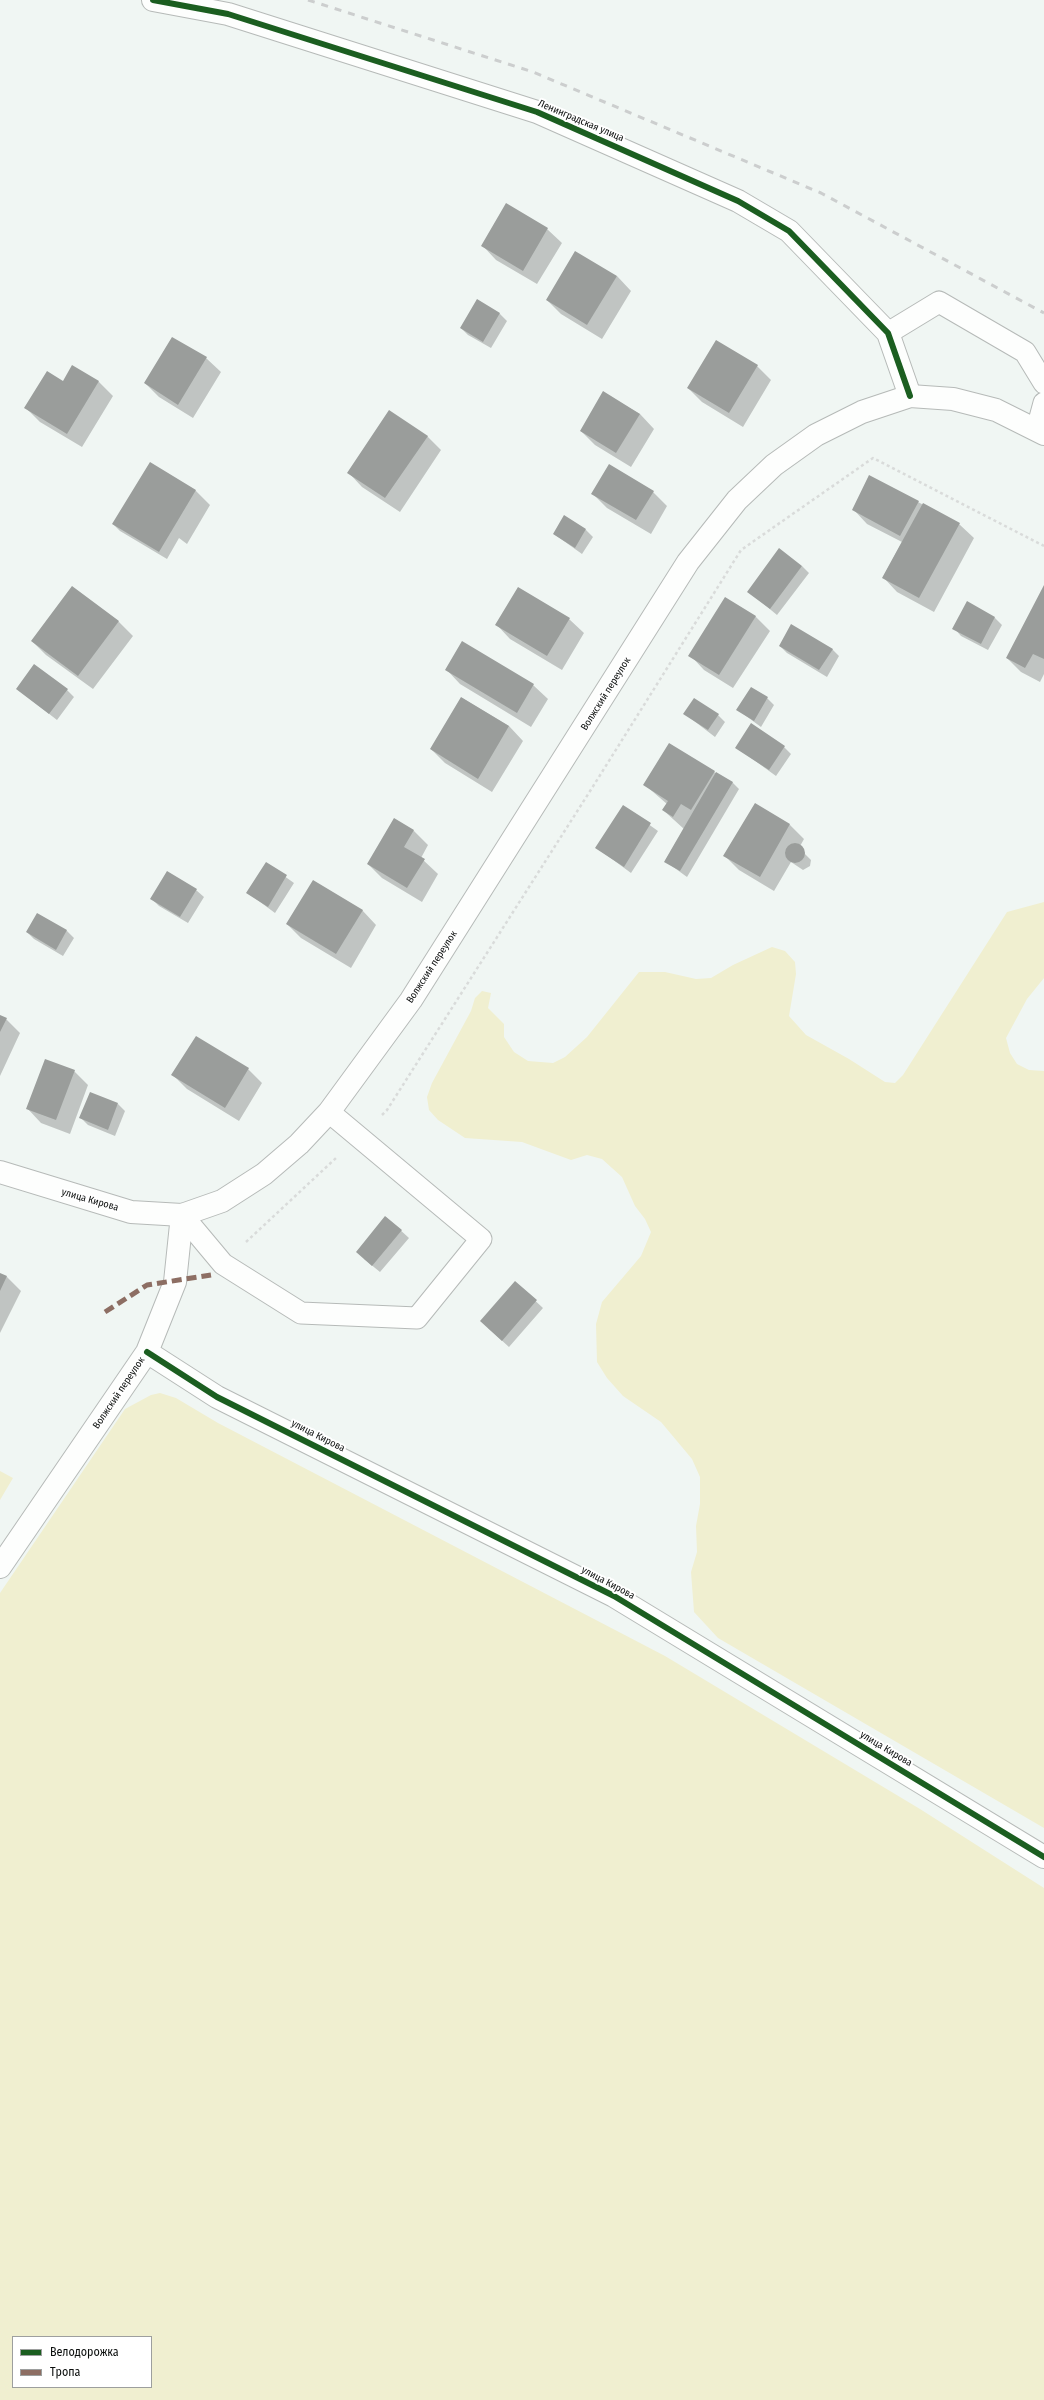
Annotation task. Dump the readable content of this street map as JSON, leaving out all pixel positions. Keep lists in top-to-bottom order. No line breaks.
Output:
{"streets":{"street":["Ленинградская улица","Волжский переулок","улица Кирова"]},"crossings":[["Ленинградская улица","Волжский переулок"],["Волжский переулок","улица Кирова"]],"legend":["Велодорожка","Тропа"]}
